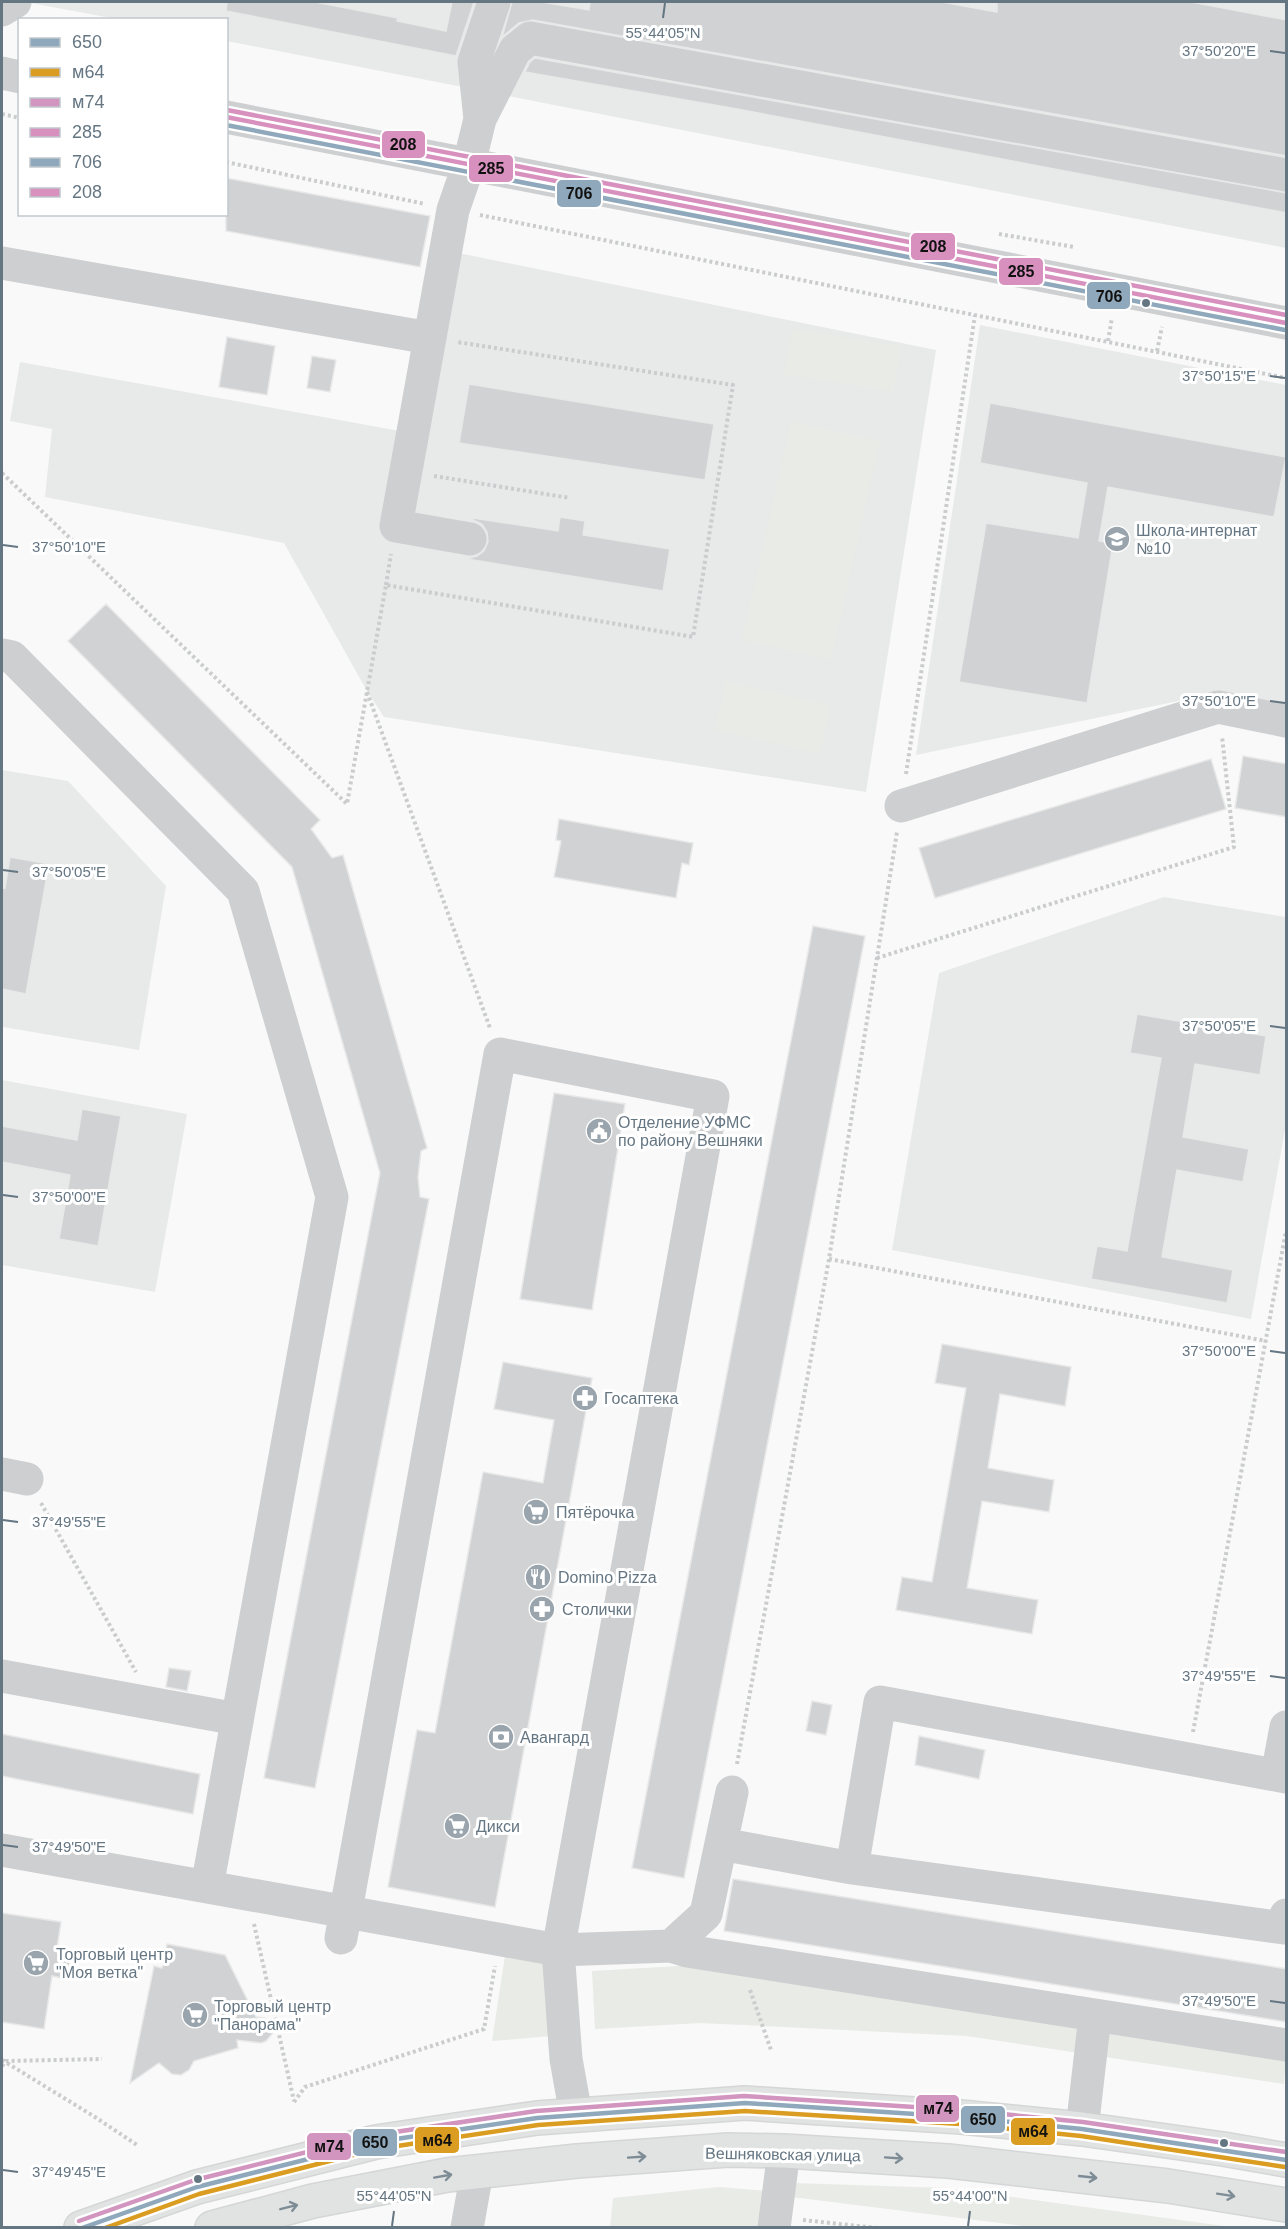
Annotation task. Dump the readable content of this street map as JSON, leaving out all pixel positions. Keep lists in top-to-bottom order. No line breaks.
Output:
{"streets":{"main road":["Вешняковская улица"]},"places":{"school or university":["Школа-интернат №10"],"public building":["Отделение УФМС по району Вешняки"],"pharmacy":["Госаптека","Столички"],"supermarket":["Пятёрочка","Дикси","Торговый центр \"Моя ветка\"","Торговый центр \"Панорама\""],"restaurant":["Domino Pizza"],"bank":["Авангард"]},"lines":["transit line 208","transit line 285","transit line 706","transit line м74","transit line 650","transit line м64"],"legend":["650","м64","м74","285","706","208"],"coordinates":["55°44'05\"N","37°50'20\"E","37°50'15\"E","37°50'10\"E","37°50'05\"E","37°50'00\"E","37°49'55\"E","37°49'50\"E","37°49'45\"E","55°44'00\"N"]}
